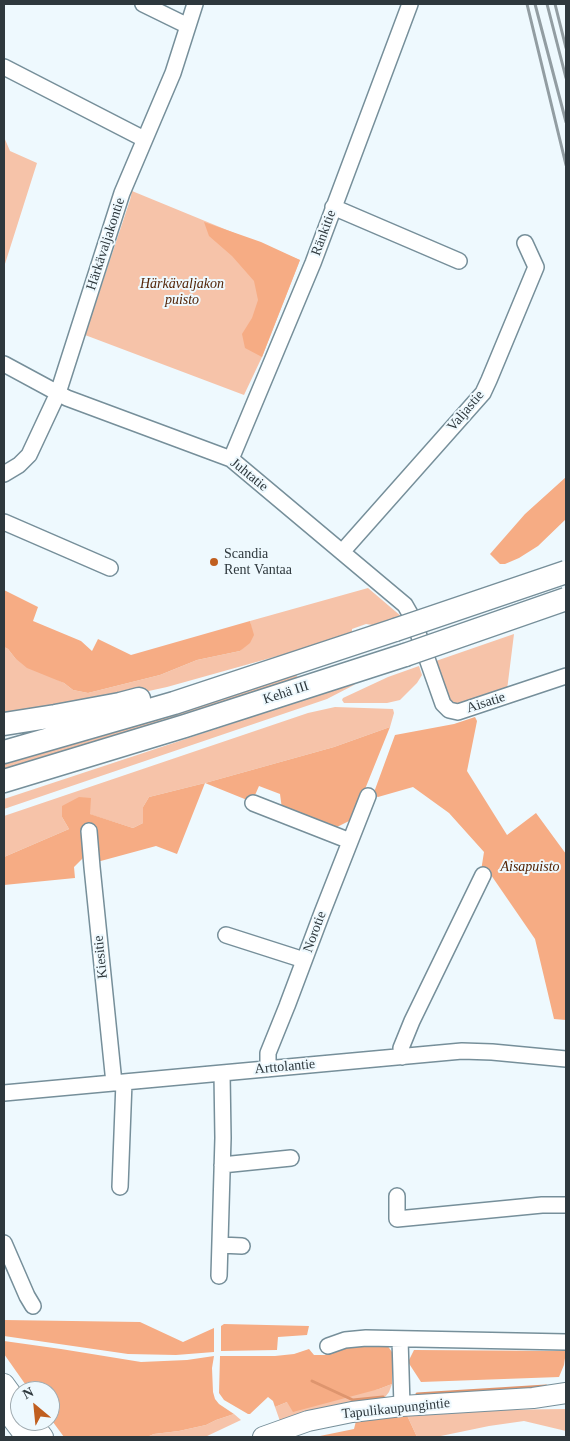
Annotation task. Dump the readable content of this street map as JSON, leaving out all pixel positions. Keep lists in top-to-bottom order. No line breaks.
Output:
{"streets":{"highway":["Kehä III"],"main road":["Tapulikaupungintie"],"street":["Ränkitie","Härkävaljakontie","Valjastie","Juhtatie","Aisatie","Norotie","Kiesitie","Arttolantie"]},"crossings":[["Ränkitie","Juhtatie"],["Härkävaljakontie","Juhtatie"],["Valjastie","Juhtatie"],["Juhtatie","Aisatie"],["Norotie","Arttolantie"],["Kiesitie","Arttolantie"]],"parks":["Härkävaljakon puisto","Aisapuisto"],"places":["Scandia Rent Vantaa"],"north":"top left"}
